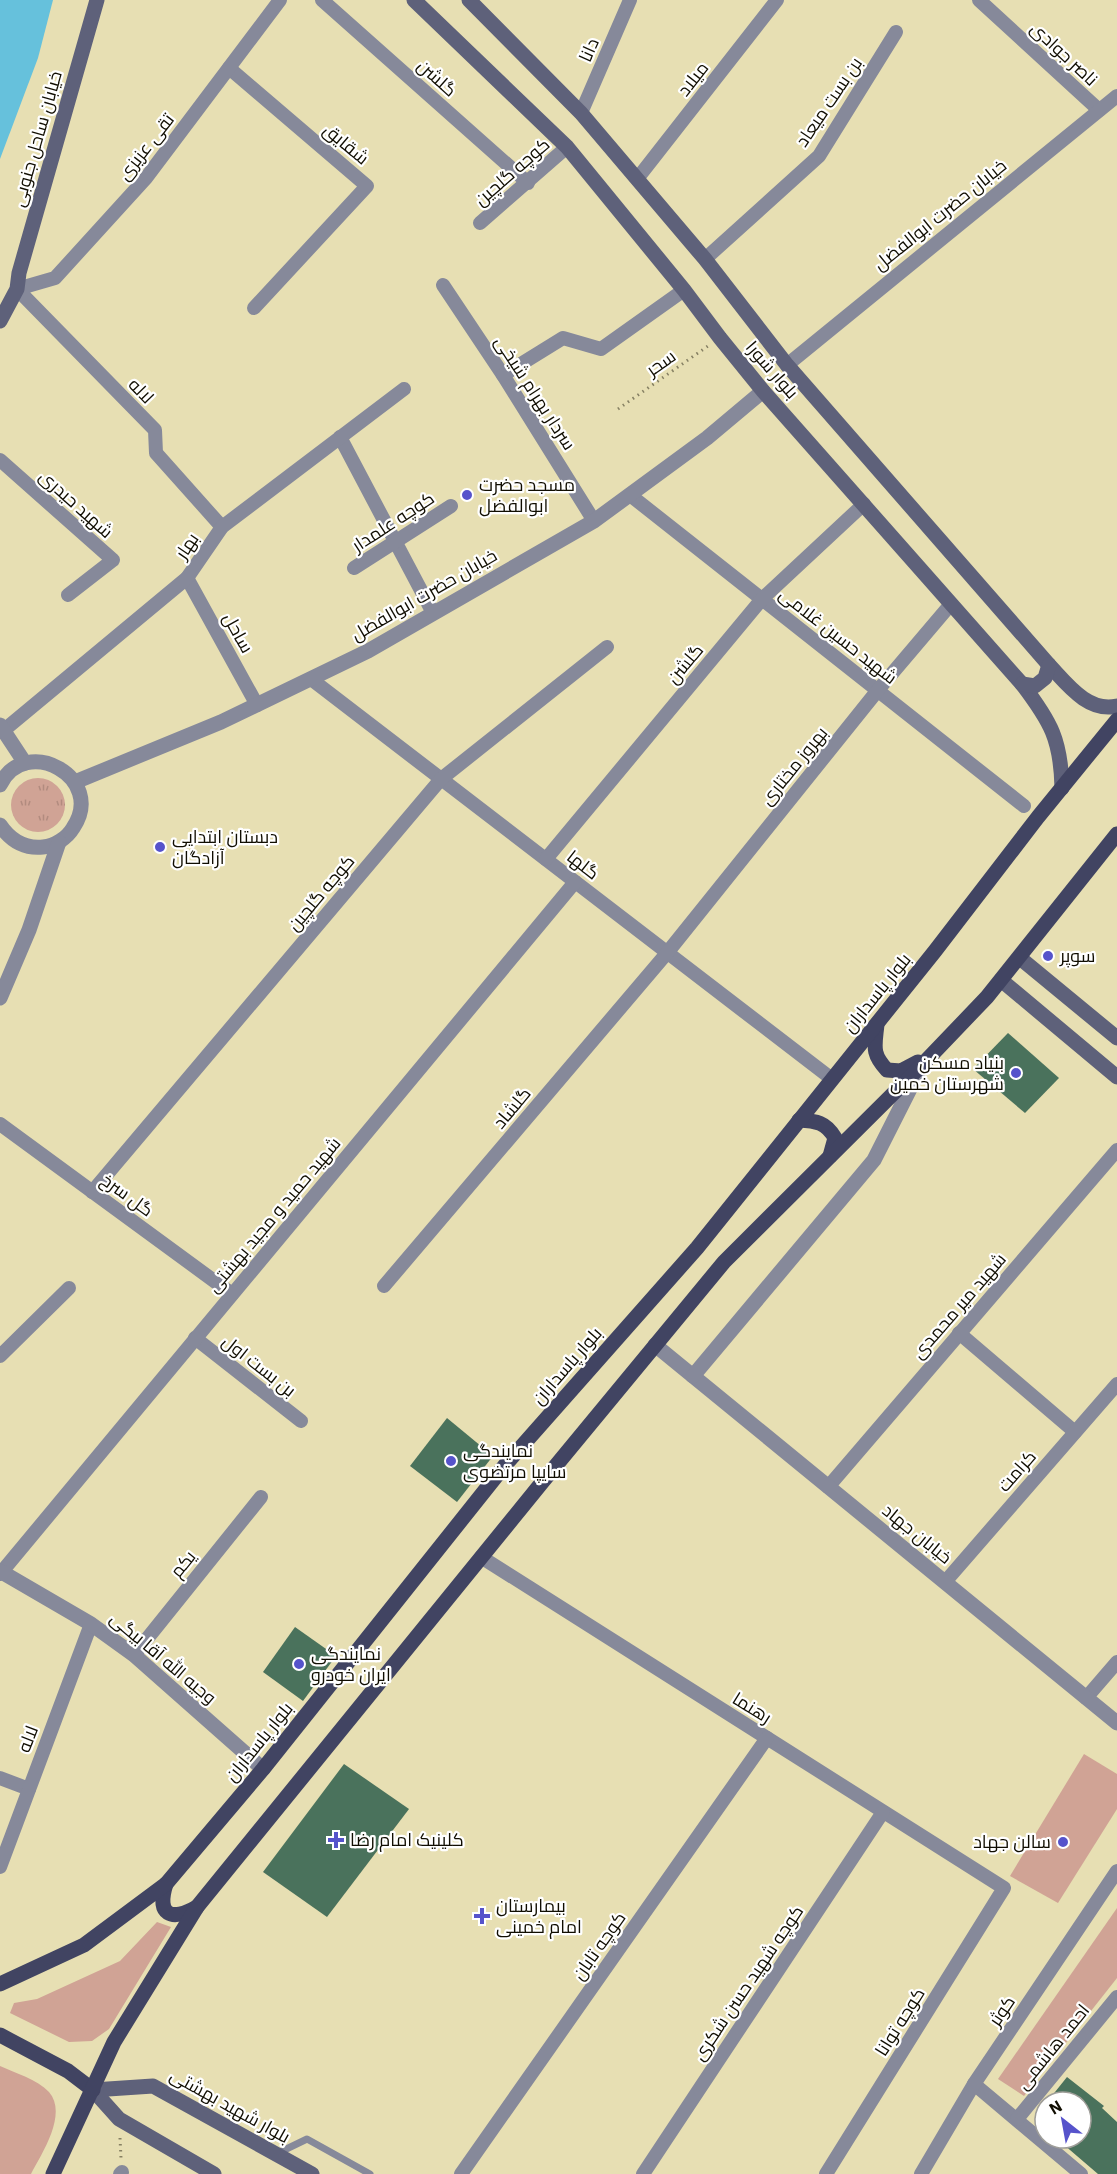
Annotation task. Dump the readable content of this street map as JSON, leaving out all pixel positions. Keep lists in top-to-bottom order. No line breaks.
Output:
{"streets":{"main road":["خیابان ساحل جنوبی","بلوار شورا","بلوار پاسداران","بلوار شهید بهشتی"],"street":["دانا","ناصر جوادی","گلشن","میلاد","بن بست میعاد","شقایق","تقی عزیزی","کوچه گلچین","خیابان حضرت ابوالفضل","لاله","سردار بهرام شیخی","شهید حیدری","کوچه علمدار","بهار","ساحل","شهید حسین غلامی","بهروز مختاری","گلها","گلشاد","گل سرخ","شهید حمید و مجید بهشتی","شهید میر محمدی","بن بست اول","کرامت","خیابان جهاد","یکم","وجیه الله آقا بیگی","رهنما","کوچه تابان","کوچه شهید حسن شکری","کوثر","کوچه توانا","احمد هاشمی"],"path":["سحر"]},"crossings":[["دانا","بلوار شورا"],["ناصر جوادی","خیابان حضرت ابوالفضل"],["گلشن","کوچه گلچین"],["گلشن","بلوار شورا"],["گلشن","شهید حسین غلامی"],["گلشن","گلها"],["میلاد","بلوار شورا"],["بن بست میعاد","بلوار شورا"],["خیابان ساحل جنوبی","تقی عزیزی"],["خیابان ساحل جنوبی","لاله"],["شقایق","تقی عزیزی"],["تقی عزیزی","لاله"],["کوچه گلچین","بلوار شورا"],["کوچه گلچین","گلها"],["کوچه گلچین","گل سرخ"],["خیابان حضرت ابوالفضل","بلوار شورا"],["خیابان حضرت ابوالفضل","سردار بهرام شیخی"],["خیابان حضرت ابوالفضل","ساحل"],["خیابان حضرت ابوالفضل","شهید حسین غلامی"],["خیابان حضرت ابوالفضل","گلها"],["سحر","بلوار شورا"],["بلوار شورا","بهروز مختاری"],["بلوار شورا","بلوار پاسداران"],["لاله","بهار"],["لاله","وجیه الله آقا بیگی"],["بهار","ساحل"],["شهید حسین غلامی","بهروز مختاری"],["بهروز مختاری","گلها"],["بهروز مختاری","گلشاد"],["گلها","بلوار پاسداران"],["گلها","گلشاد"],["گلها","شهید حمید و مجید بهشتی"],["بلوار پاسداران","وجیه الله آقا بیگی"],["گل سرخ","شهید حمید و مجید بهشتی"],["شهید حمید و مجید بهشتی","بن بست اول"],["شهید حمید و مجید بهشتی","وجیه الله آقا بیگی"],["شهید میر محمدی","خیابان جهاد"],["کرامت","خیابان جهاد"],["یکم","وجیه الله آقا بیگی"],["رهنما","کوچه تابان"],["رهنما","کوچه شهید حسن شکری"],["رهنما","کوچه توانا"]],"places":{"other":["مسجد حضرت ابوالفضل","دبستان ابتدایی آزادگان","سوپر","بنیاد مسکن شهرستان خمین","نمایندگی سایپا مرتضوی","نمایندگی ایران خودرو","سالن جهاد"],"health":["کلینیک امام رضا","بیمارستان امام خمینی"]},"north":"top left"}
